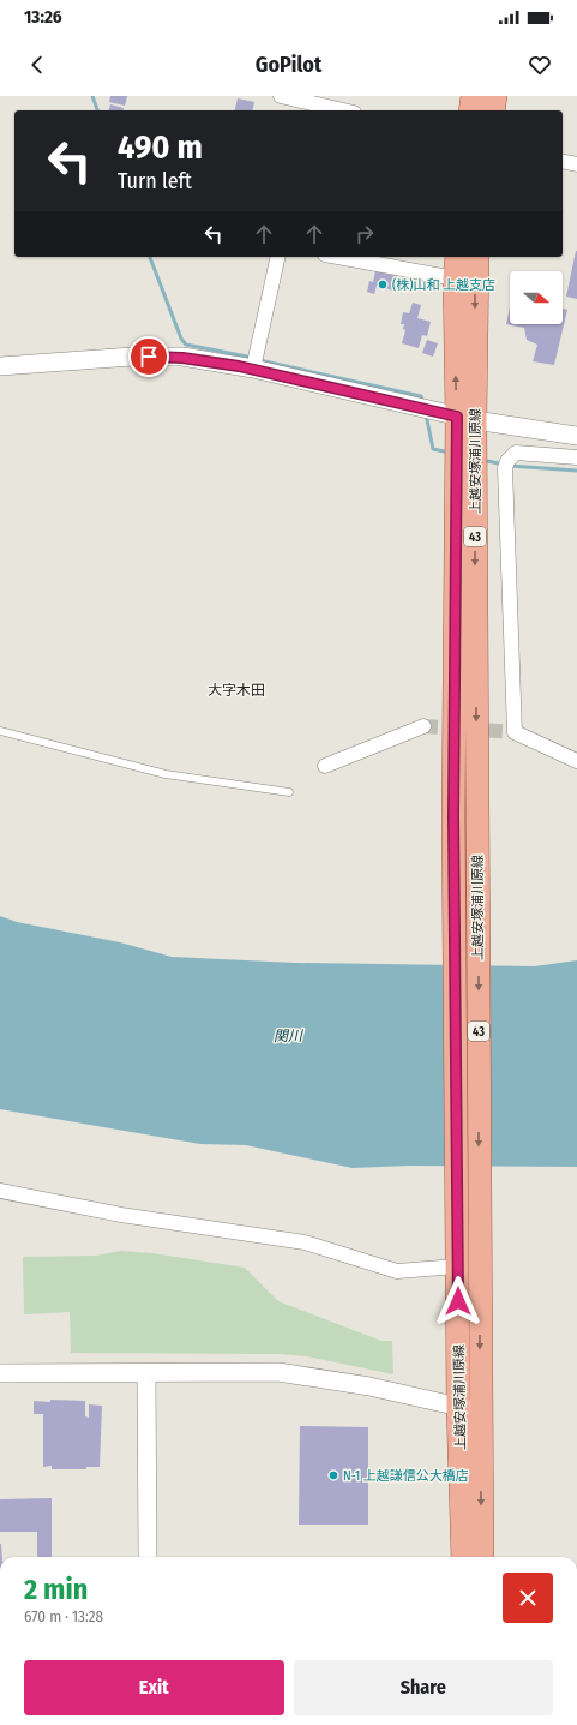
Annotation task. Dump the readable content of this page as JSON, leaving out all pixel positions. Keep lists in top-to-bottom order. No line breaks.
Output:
{"streets":{"main road":["上越安塚浦川原線","43"]},"districts":["大字木田"],"water":["関川"],"places":["(株)山和 上越支店","N-1 上越謙信公大橋店"],"north":"right","page":{"status":"13:26","header":"GoPilot","turn":["490 m","Turn left"],"heading":["2 min","670 m · 13:28"],"buttons":["Exit","Share"]}}
